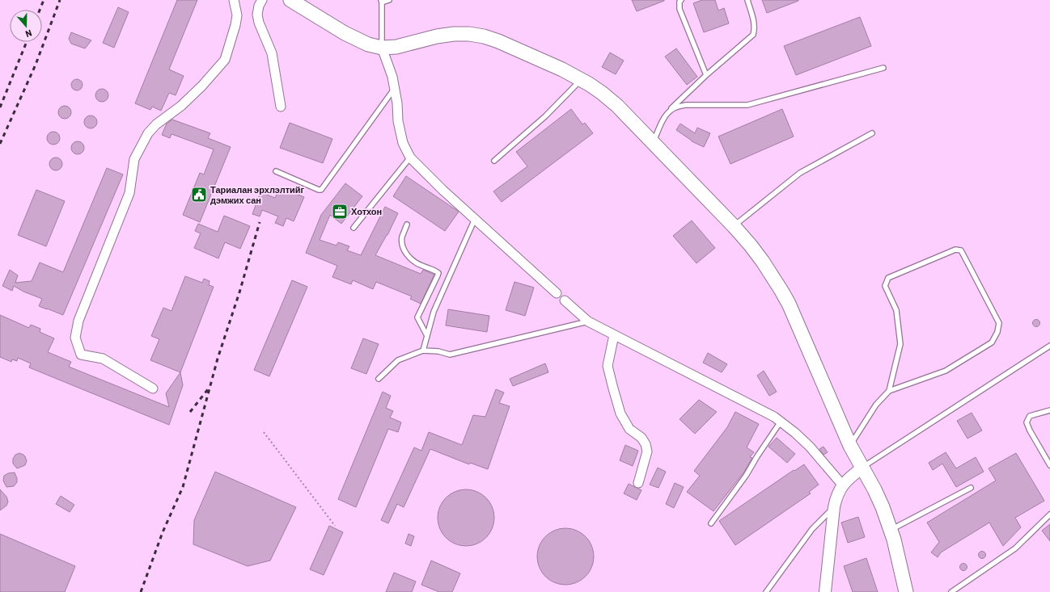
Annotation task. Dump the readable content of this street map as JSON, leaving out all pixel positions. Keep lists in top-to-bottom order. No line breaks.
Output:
{"places":{"public building":["Тариалан эрхлэлтийг дэмжих сан"],"office":["Хотхон"]},"north":"bottom"}
